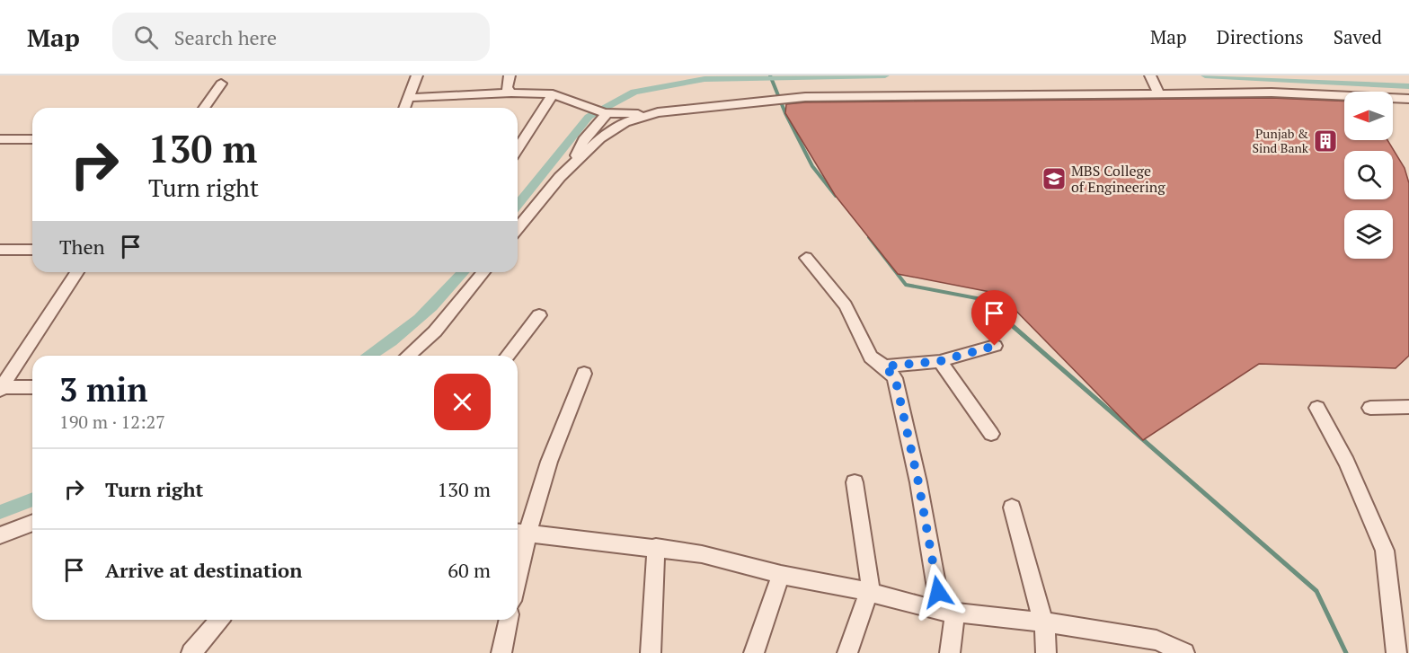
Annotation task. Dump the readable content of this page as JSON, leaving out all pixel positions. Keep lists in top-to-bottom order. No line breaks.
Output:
{"places":{"building":["Punjab & Sind Bank"],"school or university":["MBS College of Engineering"]},"north":"left","page":{"header":"Map","search":"Search here","nav":["Map","Directions","Saved"],"turn":["130 m","Turn right"],"then":"Then","heading":["3 min","190 m · 12:27"],"list":[{"name":"Turn right","value":"130 m"},{"name":"Arrive at destination","value":"60 m"}]}}
